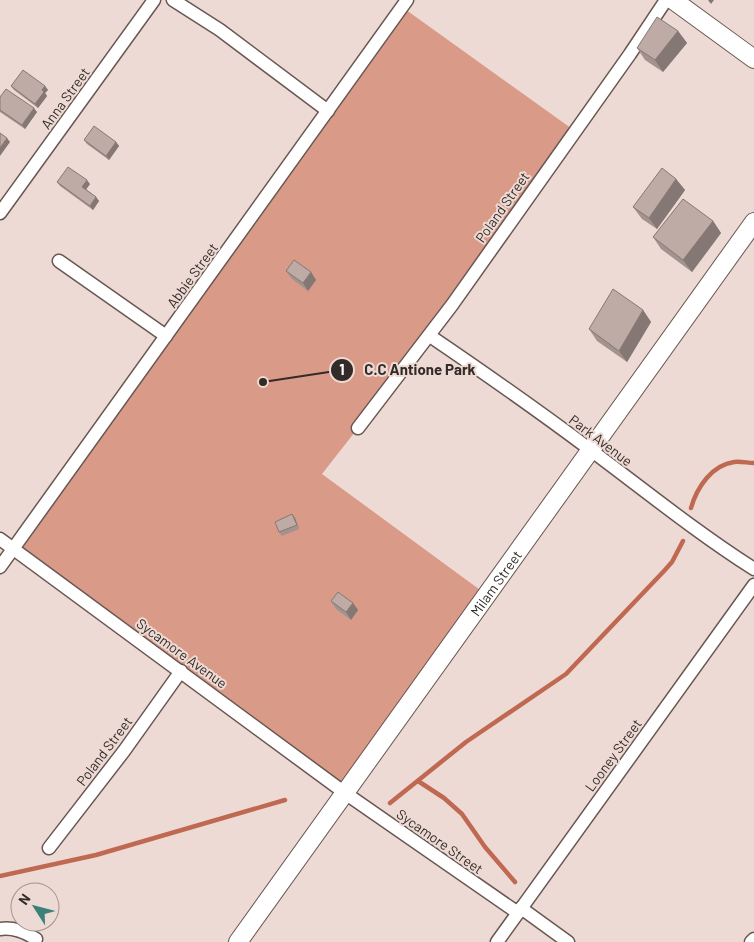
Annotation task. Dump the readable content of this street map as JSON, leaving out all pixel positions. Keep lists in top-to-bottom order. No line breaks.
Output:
{"streets":{"street":["Anna Street","Poland Street","Abbie Street","Park Avenue","Milam Street","Sycamore Avenue","Looney Street","Sycamore Street"]},"crossings":[["Poland Street","Park Avenue"],["Poland Street","Sycamore Avenue"],["Abbie Street","Sycamore Avenue"],["Park Avenue","Milam Street"],["Milam Street","Sycamore Avenue"],["Milam Street","Sycamore Street"],["Sycamore Avenue","Sycamore Street"],["Looney Street","Sycamore Street"]],"places":["C.C Antione Park"],"north":"top left"}
